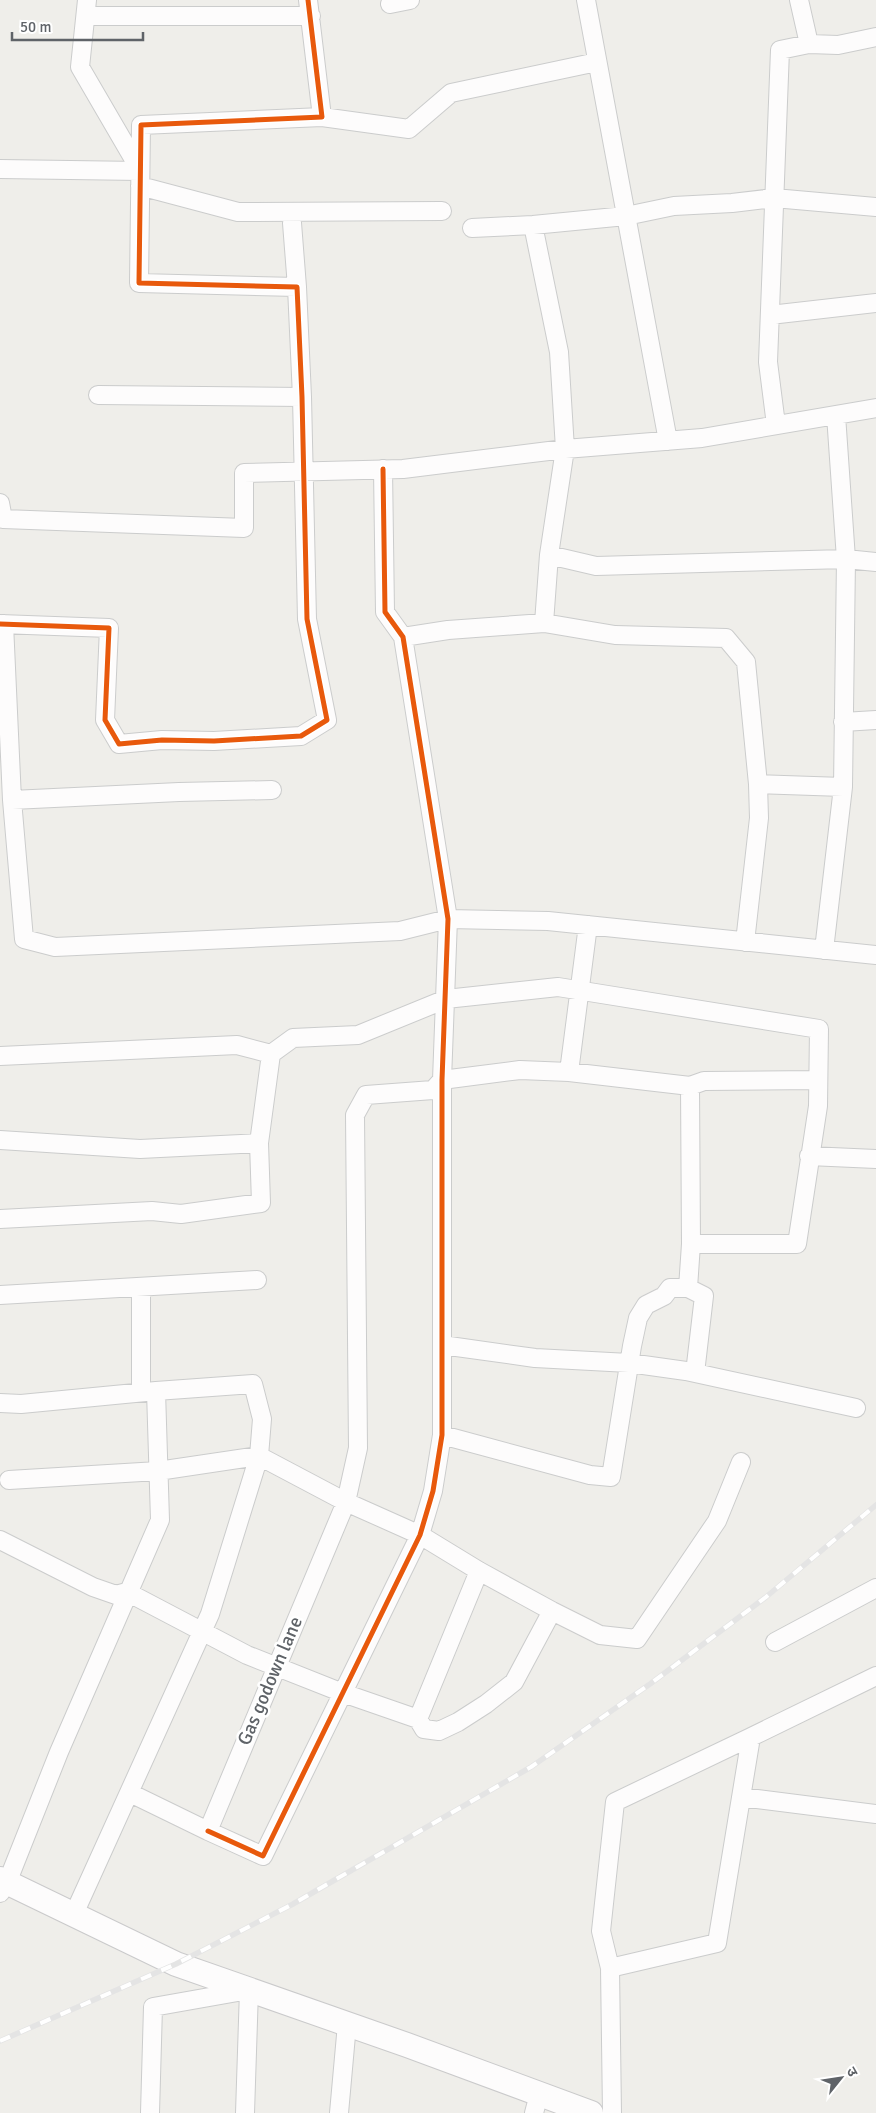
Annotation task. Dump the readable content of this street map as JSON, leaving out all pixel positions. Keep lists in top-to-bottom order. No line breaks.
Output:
{"streets":{"street":["Gas godown lane"]},"scale_bar":"50 m","north":"top right"}
